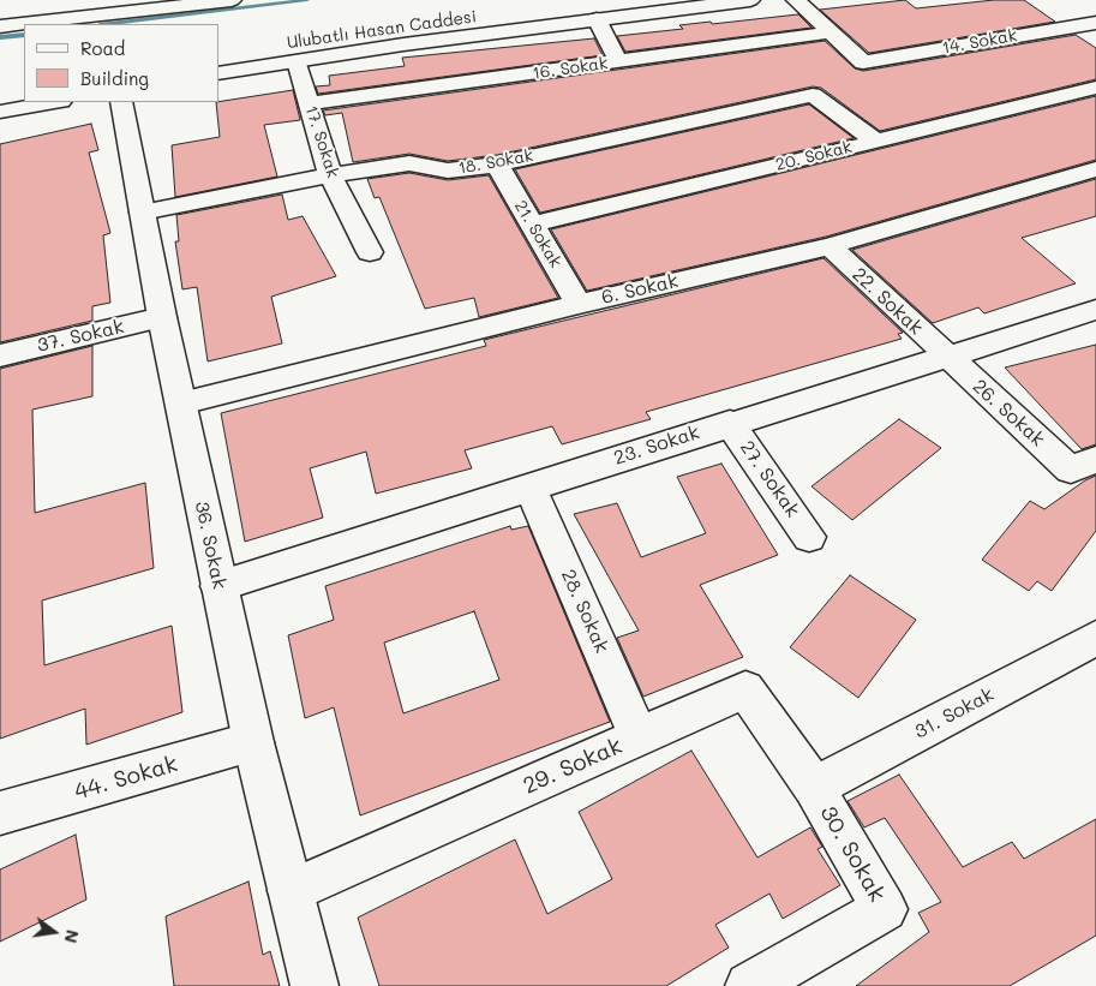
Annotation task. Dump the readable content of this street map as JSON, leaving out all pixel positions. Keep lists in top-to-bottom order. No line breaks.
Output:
{"streets":{"street":["Ulubatlı Hasan Caddesi","14. Sokak","16. Sokak","17. Sokak","20. Sokak","18. Sokak","21. Sokak","6. Sokak","22. Sokak","37. Sokak","26. Sokak","23. Sokak","27. Sokak","36. Sokak","28. Sokak","31. Sokak","29. Sokak","44. Sokak","30. Sokak"]},"crossings":[["14. Sokak","16. Sokak"],["16. Sokak","17. Sokak"],["17. Sokak","18. Sokak"],["20. Sokak","18. Sokak"],["20. Sokak","21. Sokak"],["18. Sokak","21. Sokak"],["18. Sokak","36. Sokak"],["21. Sokak","6. Sokak"],["6. Sokak","22. Sokak"],["6. Sokak","36. Sokak"],["22. Sokak","26. Sokak"],["22. Sokak","23. Sokak"],["37. Sokak","36. Sokak"],["26. Sokak","23. Sokak"],["23. Sokak","27. Sokak"],["23. Sokak","36. Sokak"],["23. Sokak","28. Sokak"],["36. Sokak","29. Sokak"],["36. Sokak","44. Sokak"],["28. Sokak","29. Sokak"],["31. Sokak","29. Sokak"],["31. Sokak","30. Sokak"],["29. Sokak","30. Sokak"]],"legend":["Road","Building"],"north":"right"}
